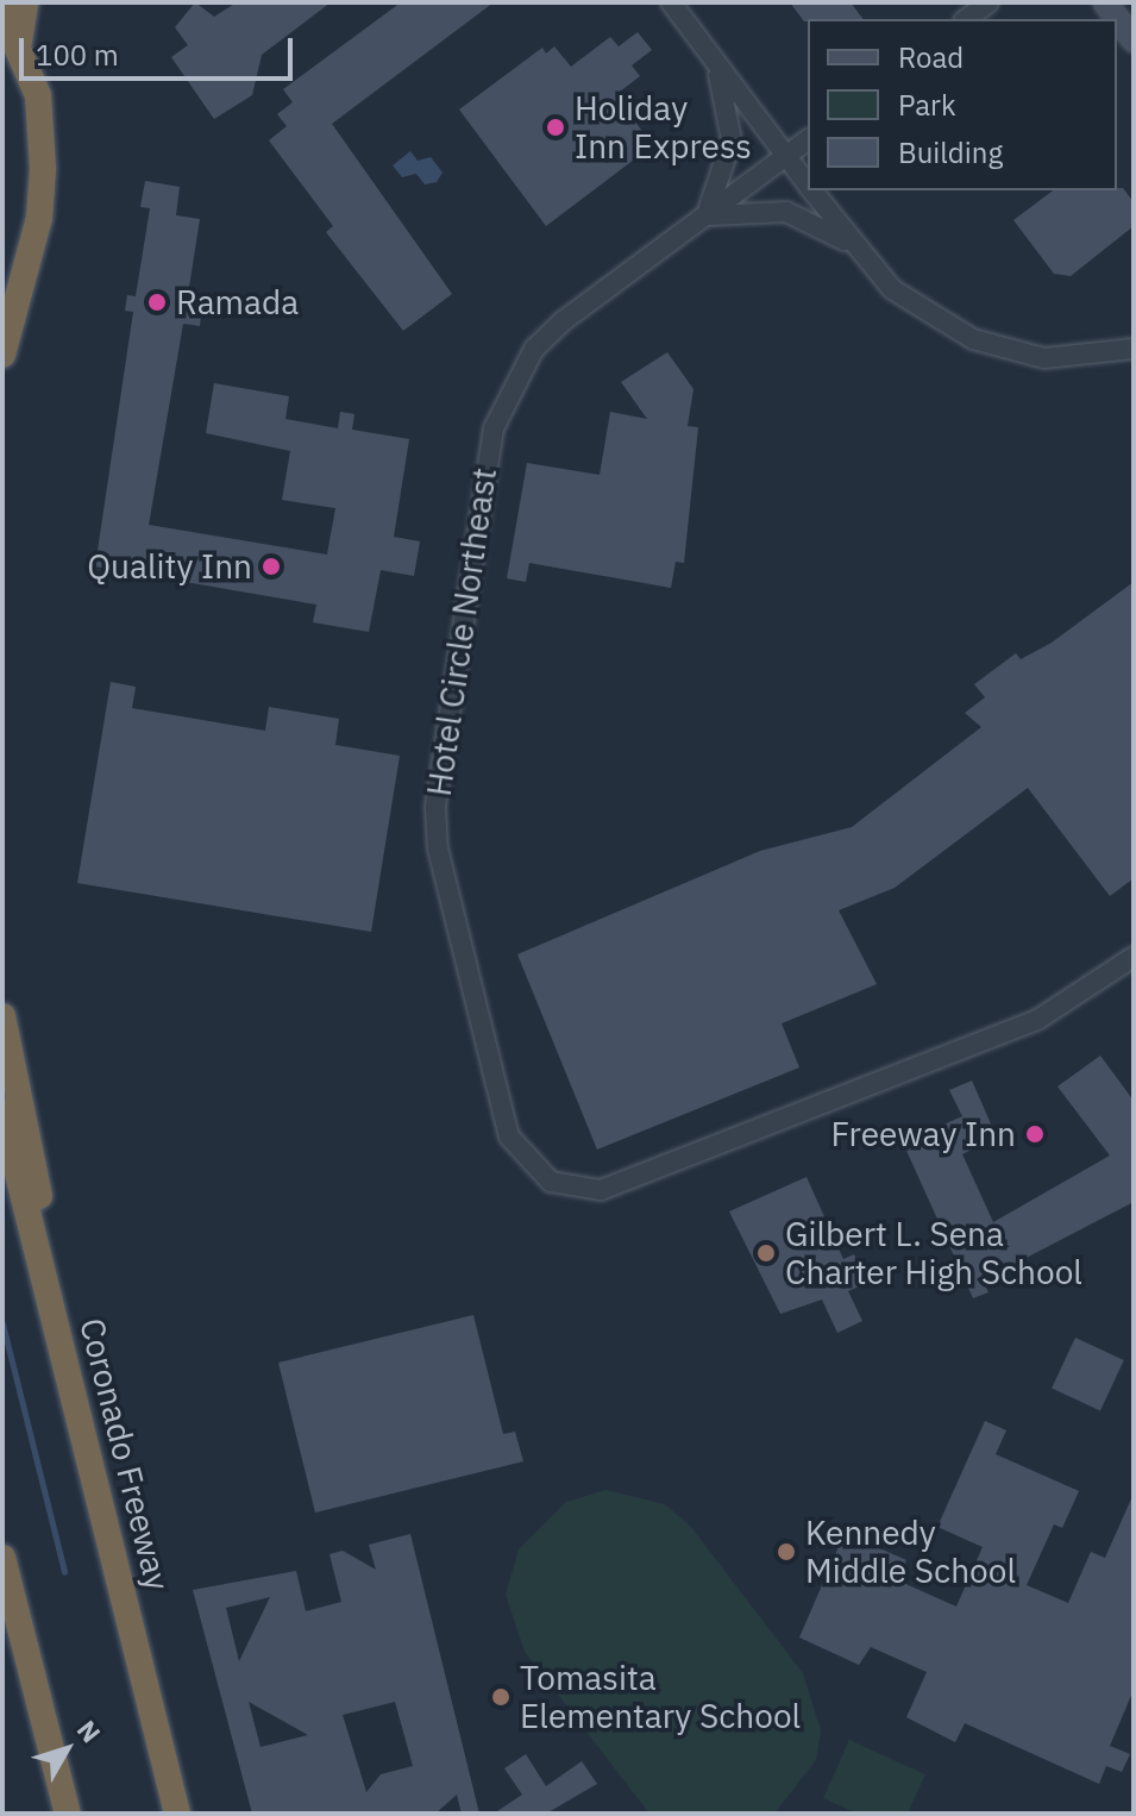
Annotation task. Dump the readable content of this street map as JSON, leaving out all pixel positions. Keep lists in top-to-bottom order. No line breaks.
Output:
{"streets":{"highway":["Coronado Freeway"],"street":["Hotel Circle Northeast"]},"places":["Holiday Inn Express","Ramada","Quality Inn","Freeway Inn","Gilbert L. Sena Charter High School","Kennedy Middle School","Tomasita Elementary School"],"legend":["Road","Park","Building"],"scale_bar":"100 m","north":"top right"}
